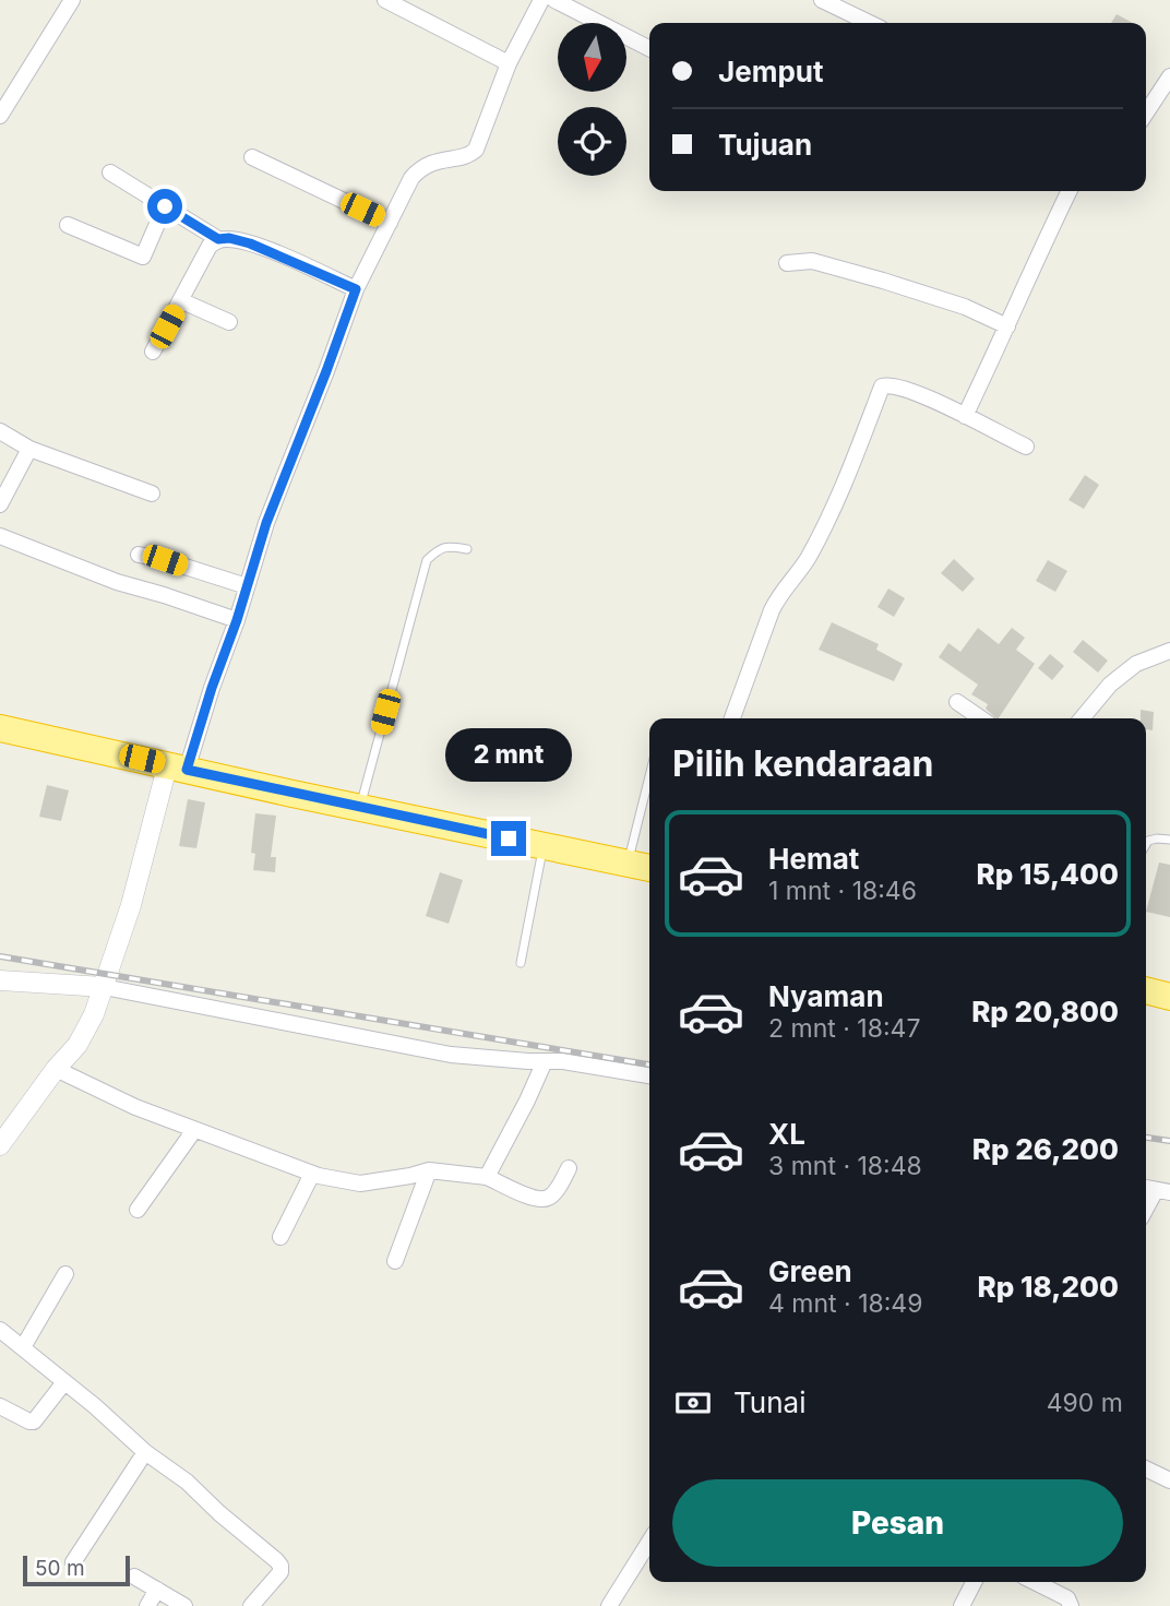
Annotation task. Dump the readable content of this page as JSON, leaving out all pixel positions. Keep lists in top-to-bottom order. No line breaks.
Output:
{"scale_bar":"50 m","north":"bottom","page":{"banner":["Jemput","Tujuan"],"heading":"Pilih kendaraan","bubble":"2 mnt","list":[{"name":"Hemat","note":"1 mnt · 18:46","value":"Rp 15,400"},{"name":"Nyaman","note":"2 mnt · 18:47","value":"Rp 20,800"},{"name":"XL","note":"3 mnt · 18:48","value":"Rp 26,200"},{"name":"Green","note":"4 mnt · 18:49","value":"Rp 18,200"}],"pay":["Tunai","490 m"],"buttons":"Pesan","scale":"50 m"}}
